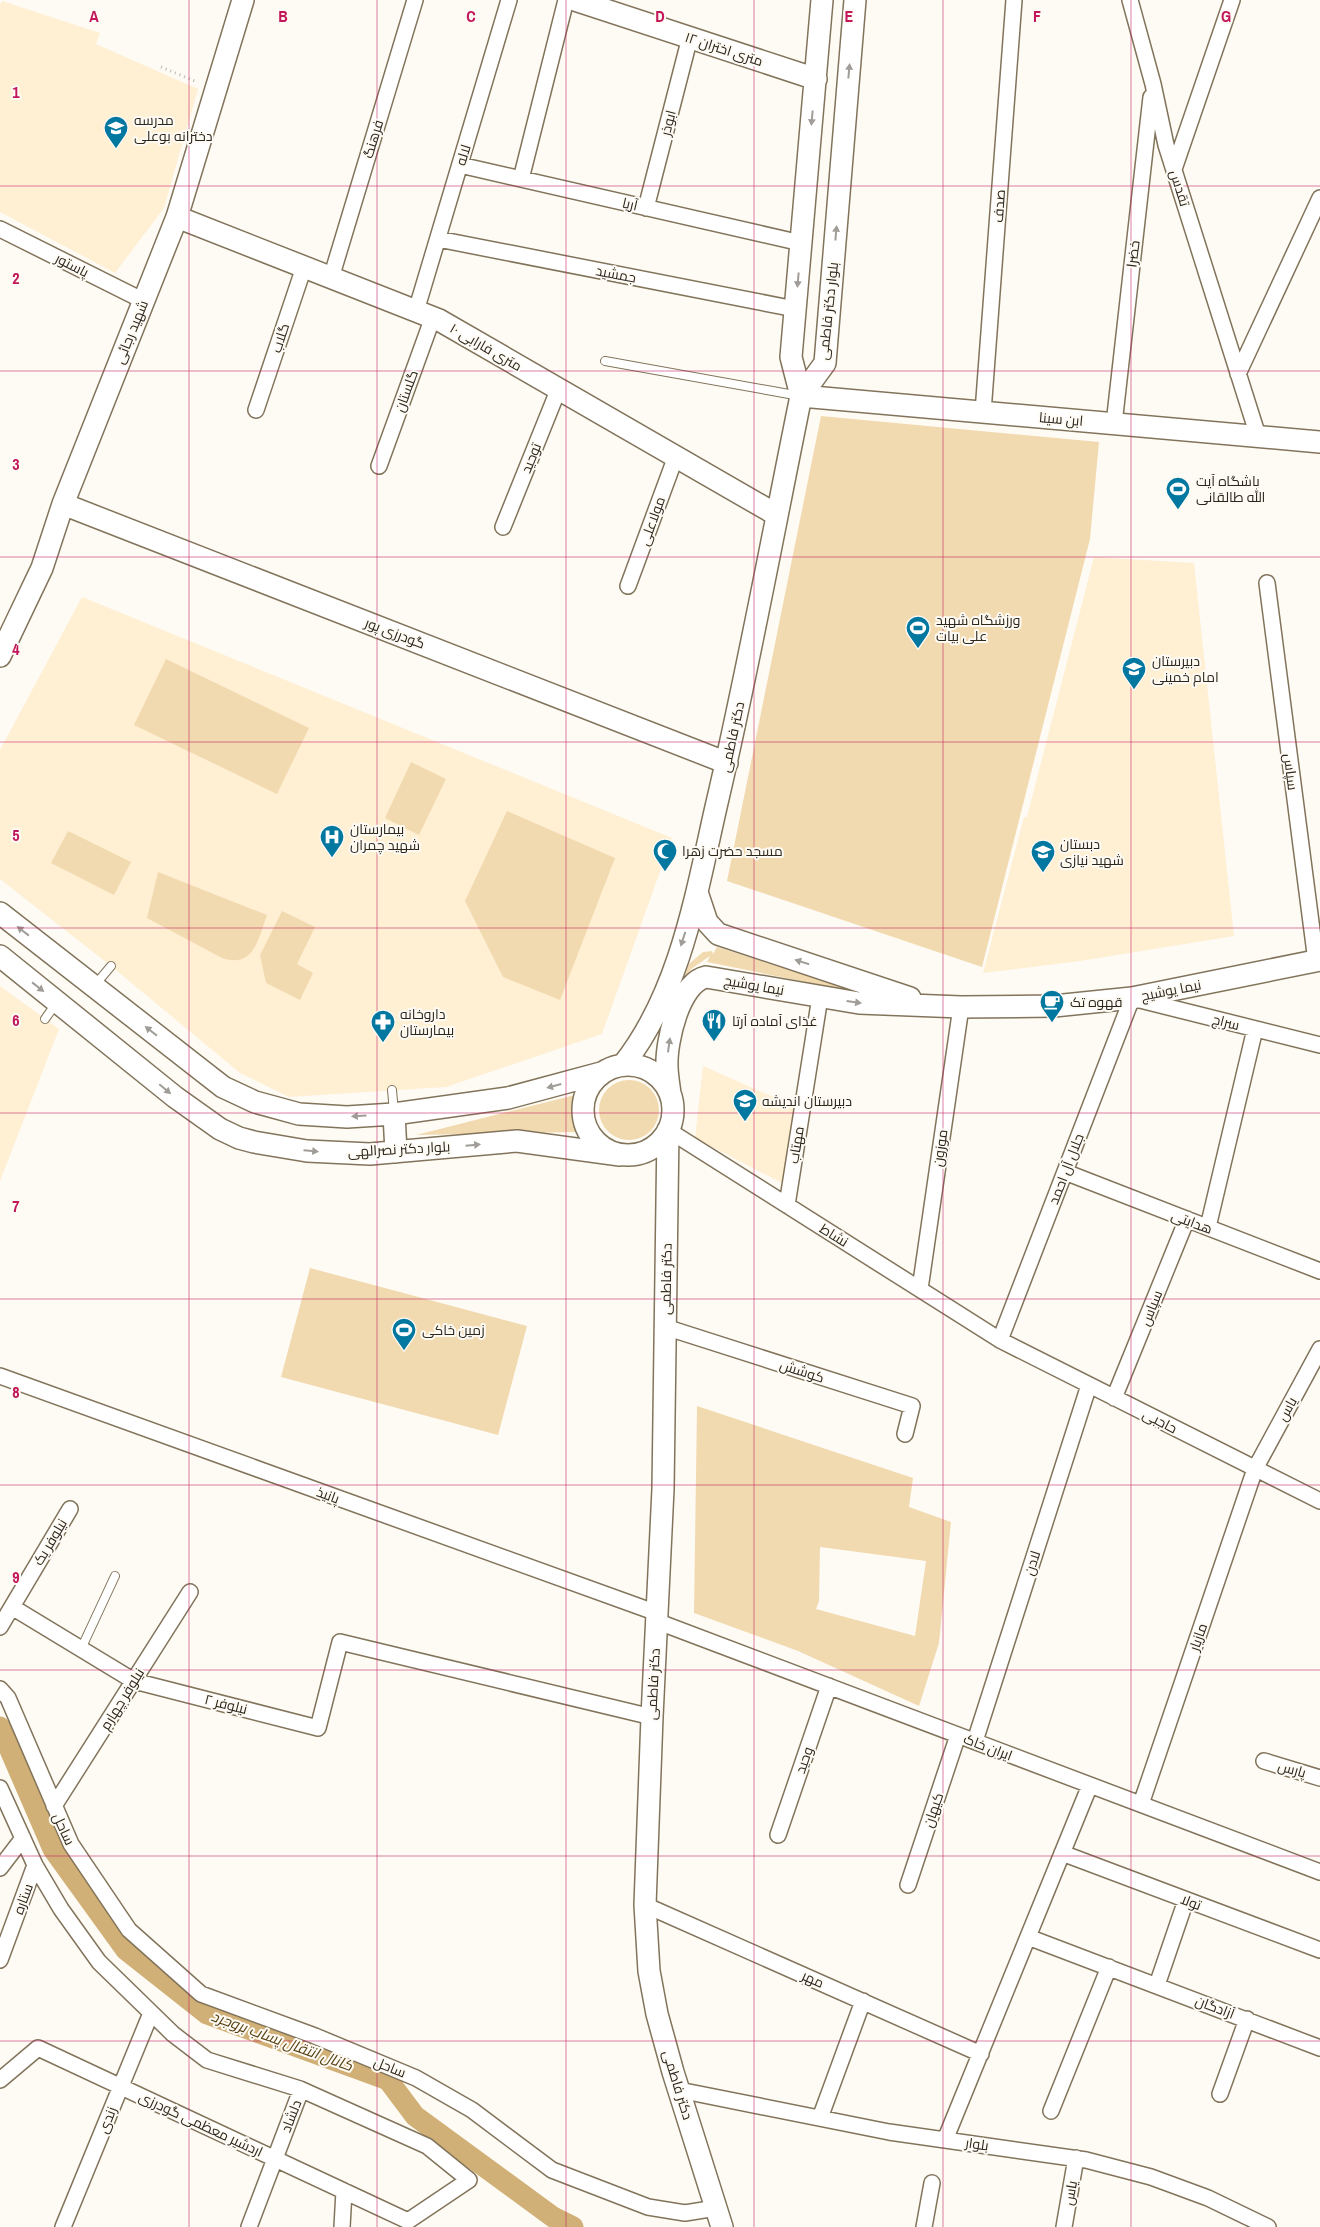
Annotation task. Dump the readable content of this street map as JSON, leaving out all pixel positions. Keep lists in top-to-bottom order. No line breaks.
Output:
{"streets":{"street":["۱۲ متری اختران","ابوذر","فرهنگ","لاله","تقدس","آریا","صدف","خضرا","پاستور","جمشید","بلوار دکتر فاطمی","شهید رجائی","گلاب","۱۰ متری فارابی","گلستان","ابن سینا","توحید","مولاعلی","گودرزی پور","دکتر فاطمی","سپاس","نیما یوشیج","سراج","مهتاب","موزون","بلوار دکتر نصرالهی","جلال آل احمد","هدایتی","نشاط","کوشش","یاس","حاجبی","پانیذ","نیلوفر یک","لادن","مازیار","نیلوفر چهارم","نیلوفر ۲","ایران خاک","وحید","پارس","کیهان","ساحل","ستاره","تولا","مهر","آزادگان","دلشاد","زندی","اردشیر معظمی گودرزی","بلوار"]},"crossings":[["۱۲ متری اختران","ابوذر"],["ابوذر","آریا"],["فرهنگ","۱۰ متری فارابی"],["لاله","آریا"],["لاله","جمشید"],["لاله","۱۰ متری فارابی"],["لاله","گلستان"],["تقدس","خضرا"],["تقدس","ابن سینا"],["صدف","ابن سینا"],["خضرا","ابن سینا"],["پاستور","شهید رجائی"],["بلوار دکتر فاطمی","ابن سینا"],["بلوار دکتر فاطمی","دکتر فاطمی"],["شهید رجائی","۱۰ متری فارابی"],["شهید رجائی","گودرزی پور"],["گلاب","۱۰ متری فارابی"],["۱۰ متری فارابی","گلستان"],["۱۰ متری فارابی","توحید"],["۱۰ متری فارابی","مولاعلی"],["۱۰ متری فارابی","دکتر فاطمی"],["ابن سینا","دکتر فاطمی"],["گودرزی پور","دکتر فاطمی"],["دکتر فاطمی","نیما یوشیج"],["دکتر فاطمی","بلوار دکتر نصرالهی"],["دکتر فاطمی","نشاط"],["دکتر فاطمی","کوشش"],["دکتر فاطمی","پانیذ"],["دکتر فاطمی","نیلوفر ۲"],["دکتر فاطمی","ایران خاک"],["دکتر فاطمی","ساحل"],["دکتر فاطمی","مهر"],["دکتر فاطمی","بلوار"],["سپاس","نیما یوشیج"],["سپاس","هدایتی"],["سپاس","حاجبی"],["نیما یوشیج","سراج"],["نیما یوشیج","مهتاب"],["نیما یوشیج","موزون"],["نیما یوشیج","بلوار دکتر نصرالهی"],["نیما یوشیج","جلال آل احمد"],["نیما یوشیج","نشاط"],["سراج","جلال آل احمد"],["مهتاب","نشاط"],["موزون","نشاط"],["بلوار دکتر نصرالهی","نشاط"],["جلال آل احمد","هدایتی"],["جلال آل احمد","نشاط"],["جلال آل احمد","حاجبی"],["نشاط","حاجبی"],["یاس","حاجبی"],["یاس","مازیار"],["یاس","بلوار"],["حاجبی","لادن"],["حاجبی","مازیار"],["پانیذ","ایران خاک"],["نیلوفر یک","نیلوفر ۲"],["لادن","ایران خاک"],["مازیار","ایران خاک"],["نیلوفر چهارم","نیلوفر ۲"],["نیلوفر چهارم","ساحل"],["ایران خاک","وحید"],["ایران خاک","کیهان"],["دلشاد","اردشیر معظمی گودرزی"],["زندی","اردشیر معظمی گودرزی"]],"water":["کانال انتقال پساب بروجرد"],"places":{"school or university":["مدرسه دخترانه بوعلی","دبیرستان امام خمینی","دبستان شهید نیازی","دبیرستان اندیشه"],"sports":["باشگاه آیت الله طالقانی","ورزشگاه شهید علی بیات","زمین خاکی"],"hospital":["بیمارستان شهید چمران"],"mosque":["مسجد حضرت زهرا"],"cafe":["قهوه تک"],"restaurant":["غذای آماده آرتا"],"pharmacy":["داروخانه بیمارستان"]},"grid":{"columns":["A","B","C","D","E","F","G"],"rows":["1","2","3","4","5","6","7","8","9"]}}
